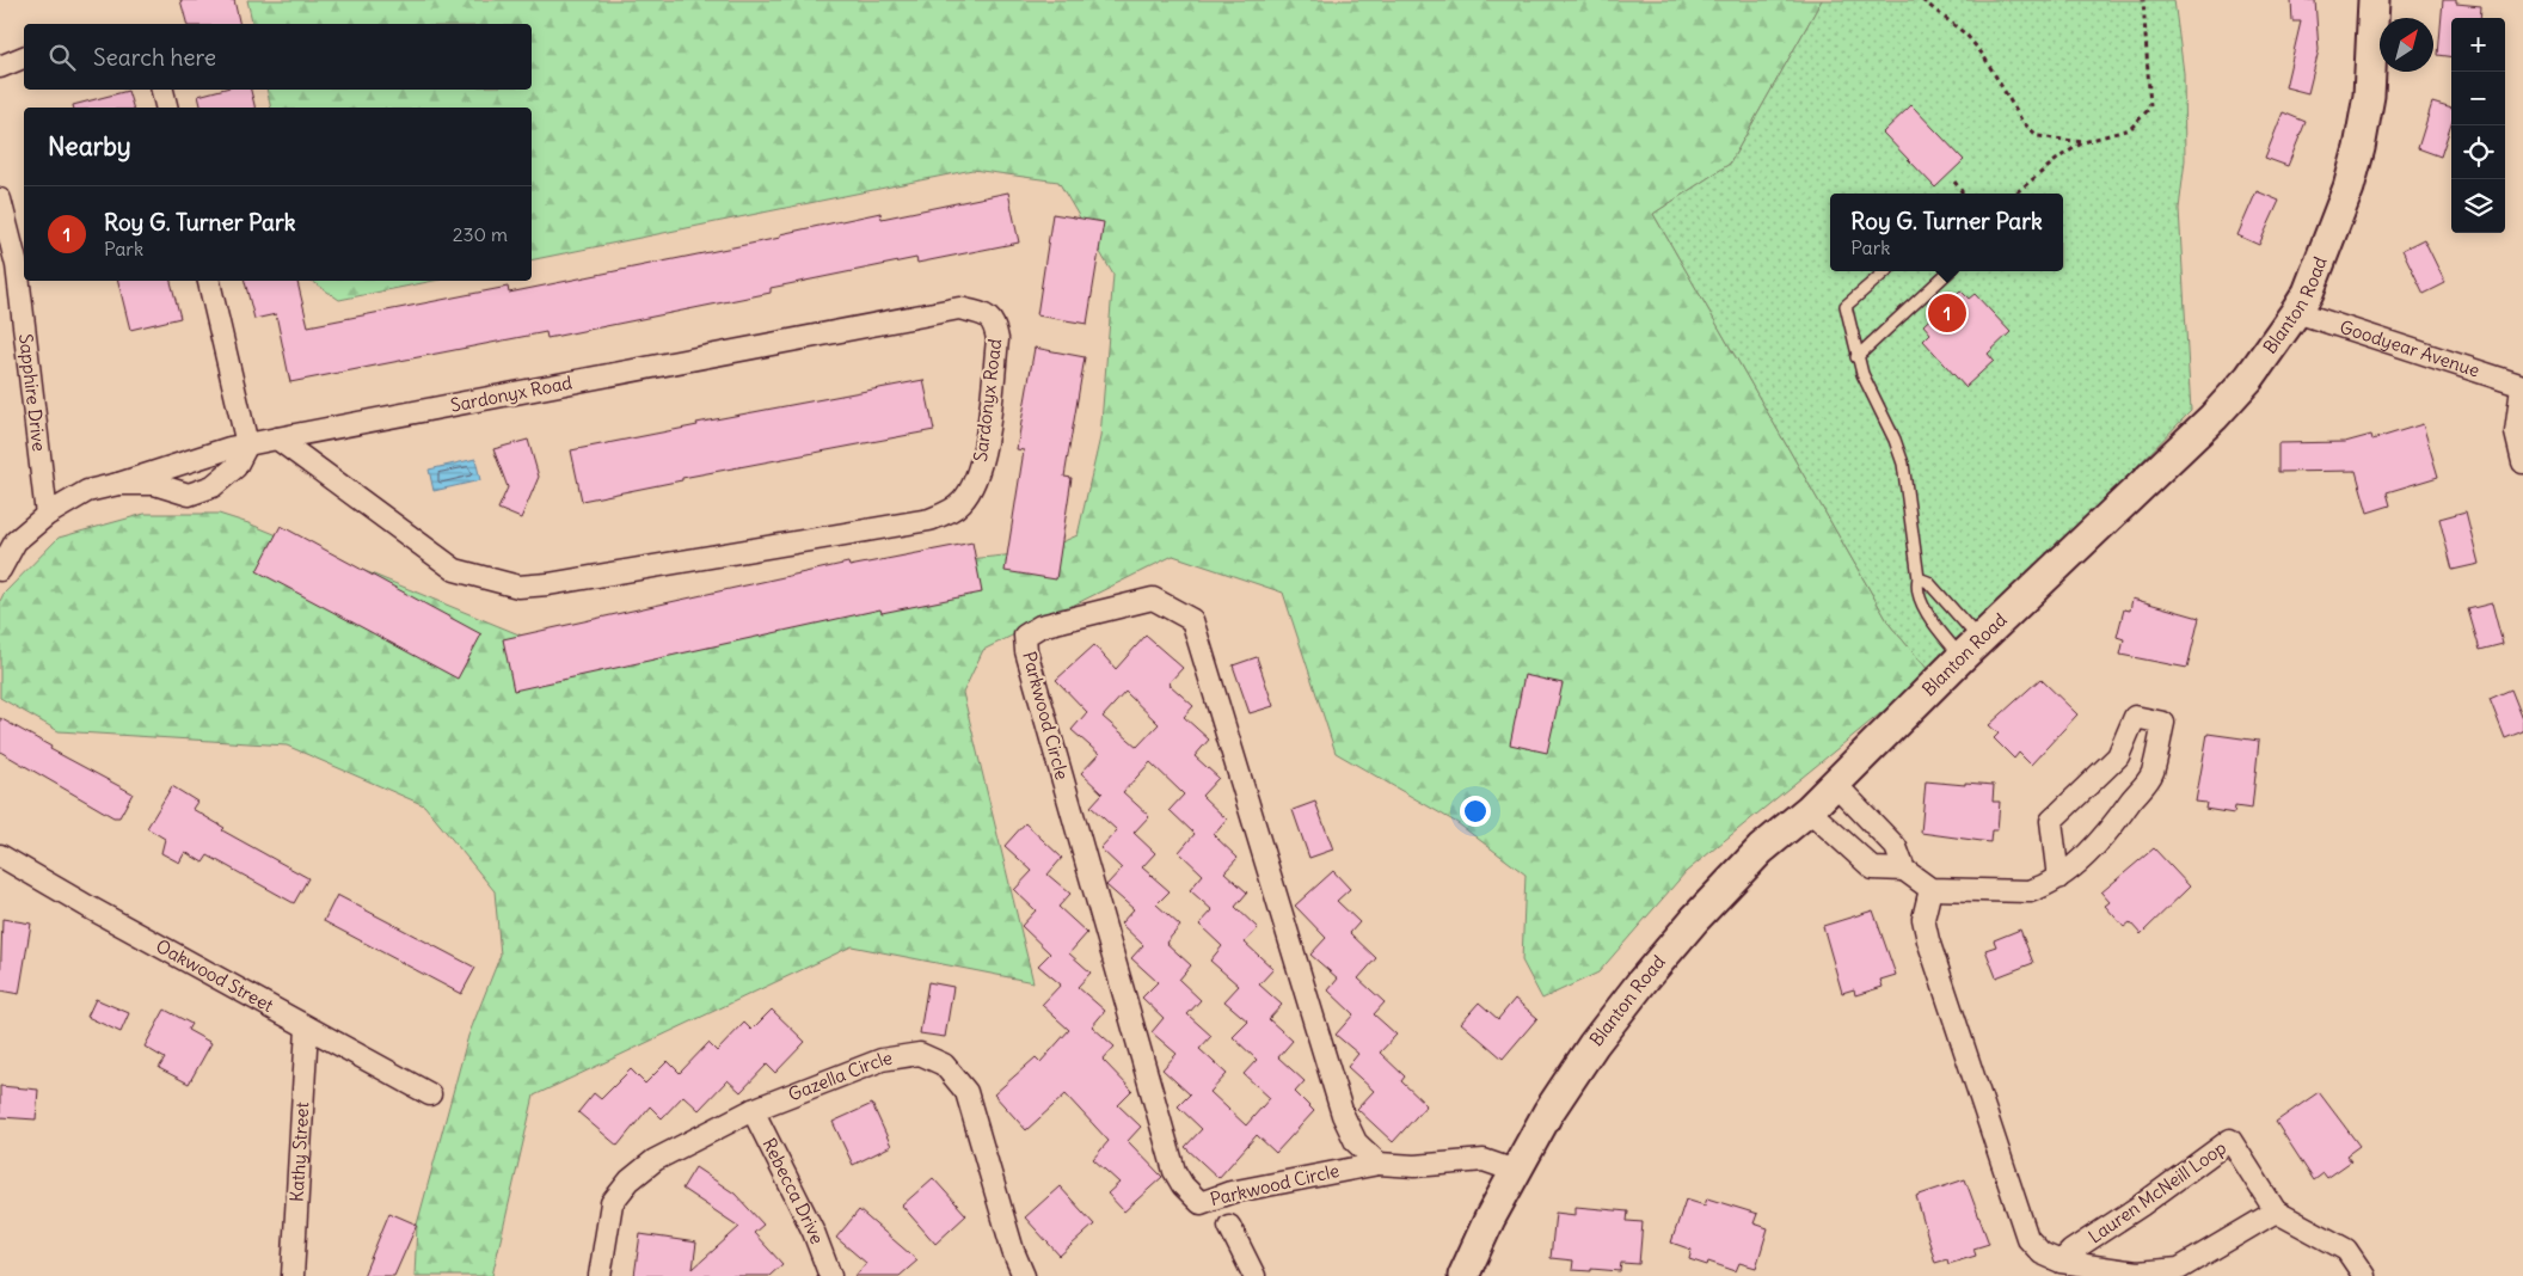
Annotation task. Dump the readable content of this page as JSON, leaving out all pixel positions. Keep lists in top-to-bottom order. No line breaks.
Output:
{"streets":{"street":["Blanton Road","Goodyear Avenue","Sapphire Drive","Sardonyx Road","Parkwood Circle","Oakwood Street","Gazella Circle","Kathy Street","Rebecca Drive","Lauren McNeill Loop"]},"crossings":[["Blanton Road","Goodyear Avenue"],["Blanton Road","Parkwood Circle"],["Sapphire Drive","Sardonyx Road"],["Oakwood Street","Kathy Street"],["Gazella Circle","Rebecca Drive"]],"north":"top right","page":{"map_buttons":["+","−"],"search":"Search here","heading":"Nearby","list":[{"mark":"1","name":"Roy G. Turner Park","note":"Park","value":"230 m"}],"popup":["Roy G. Turner Park","Park"],"pins":"1"}}
